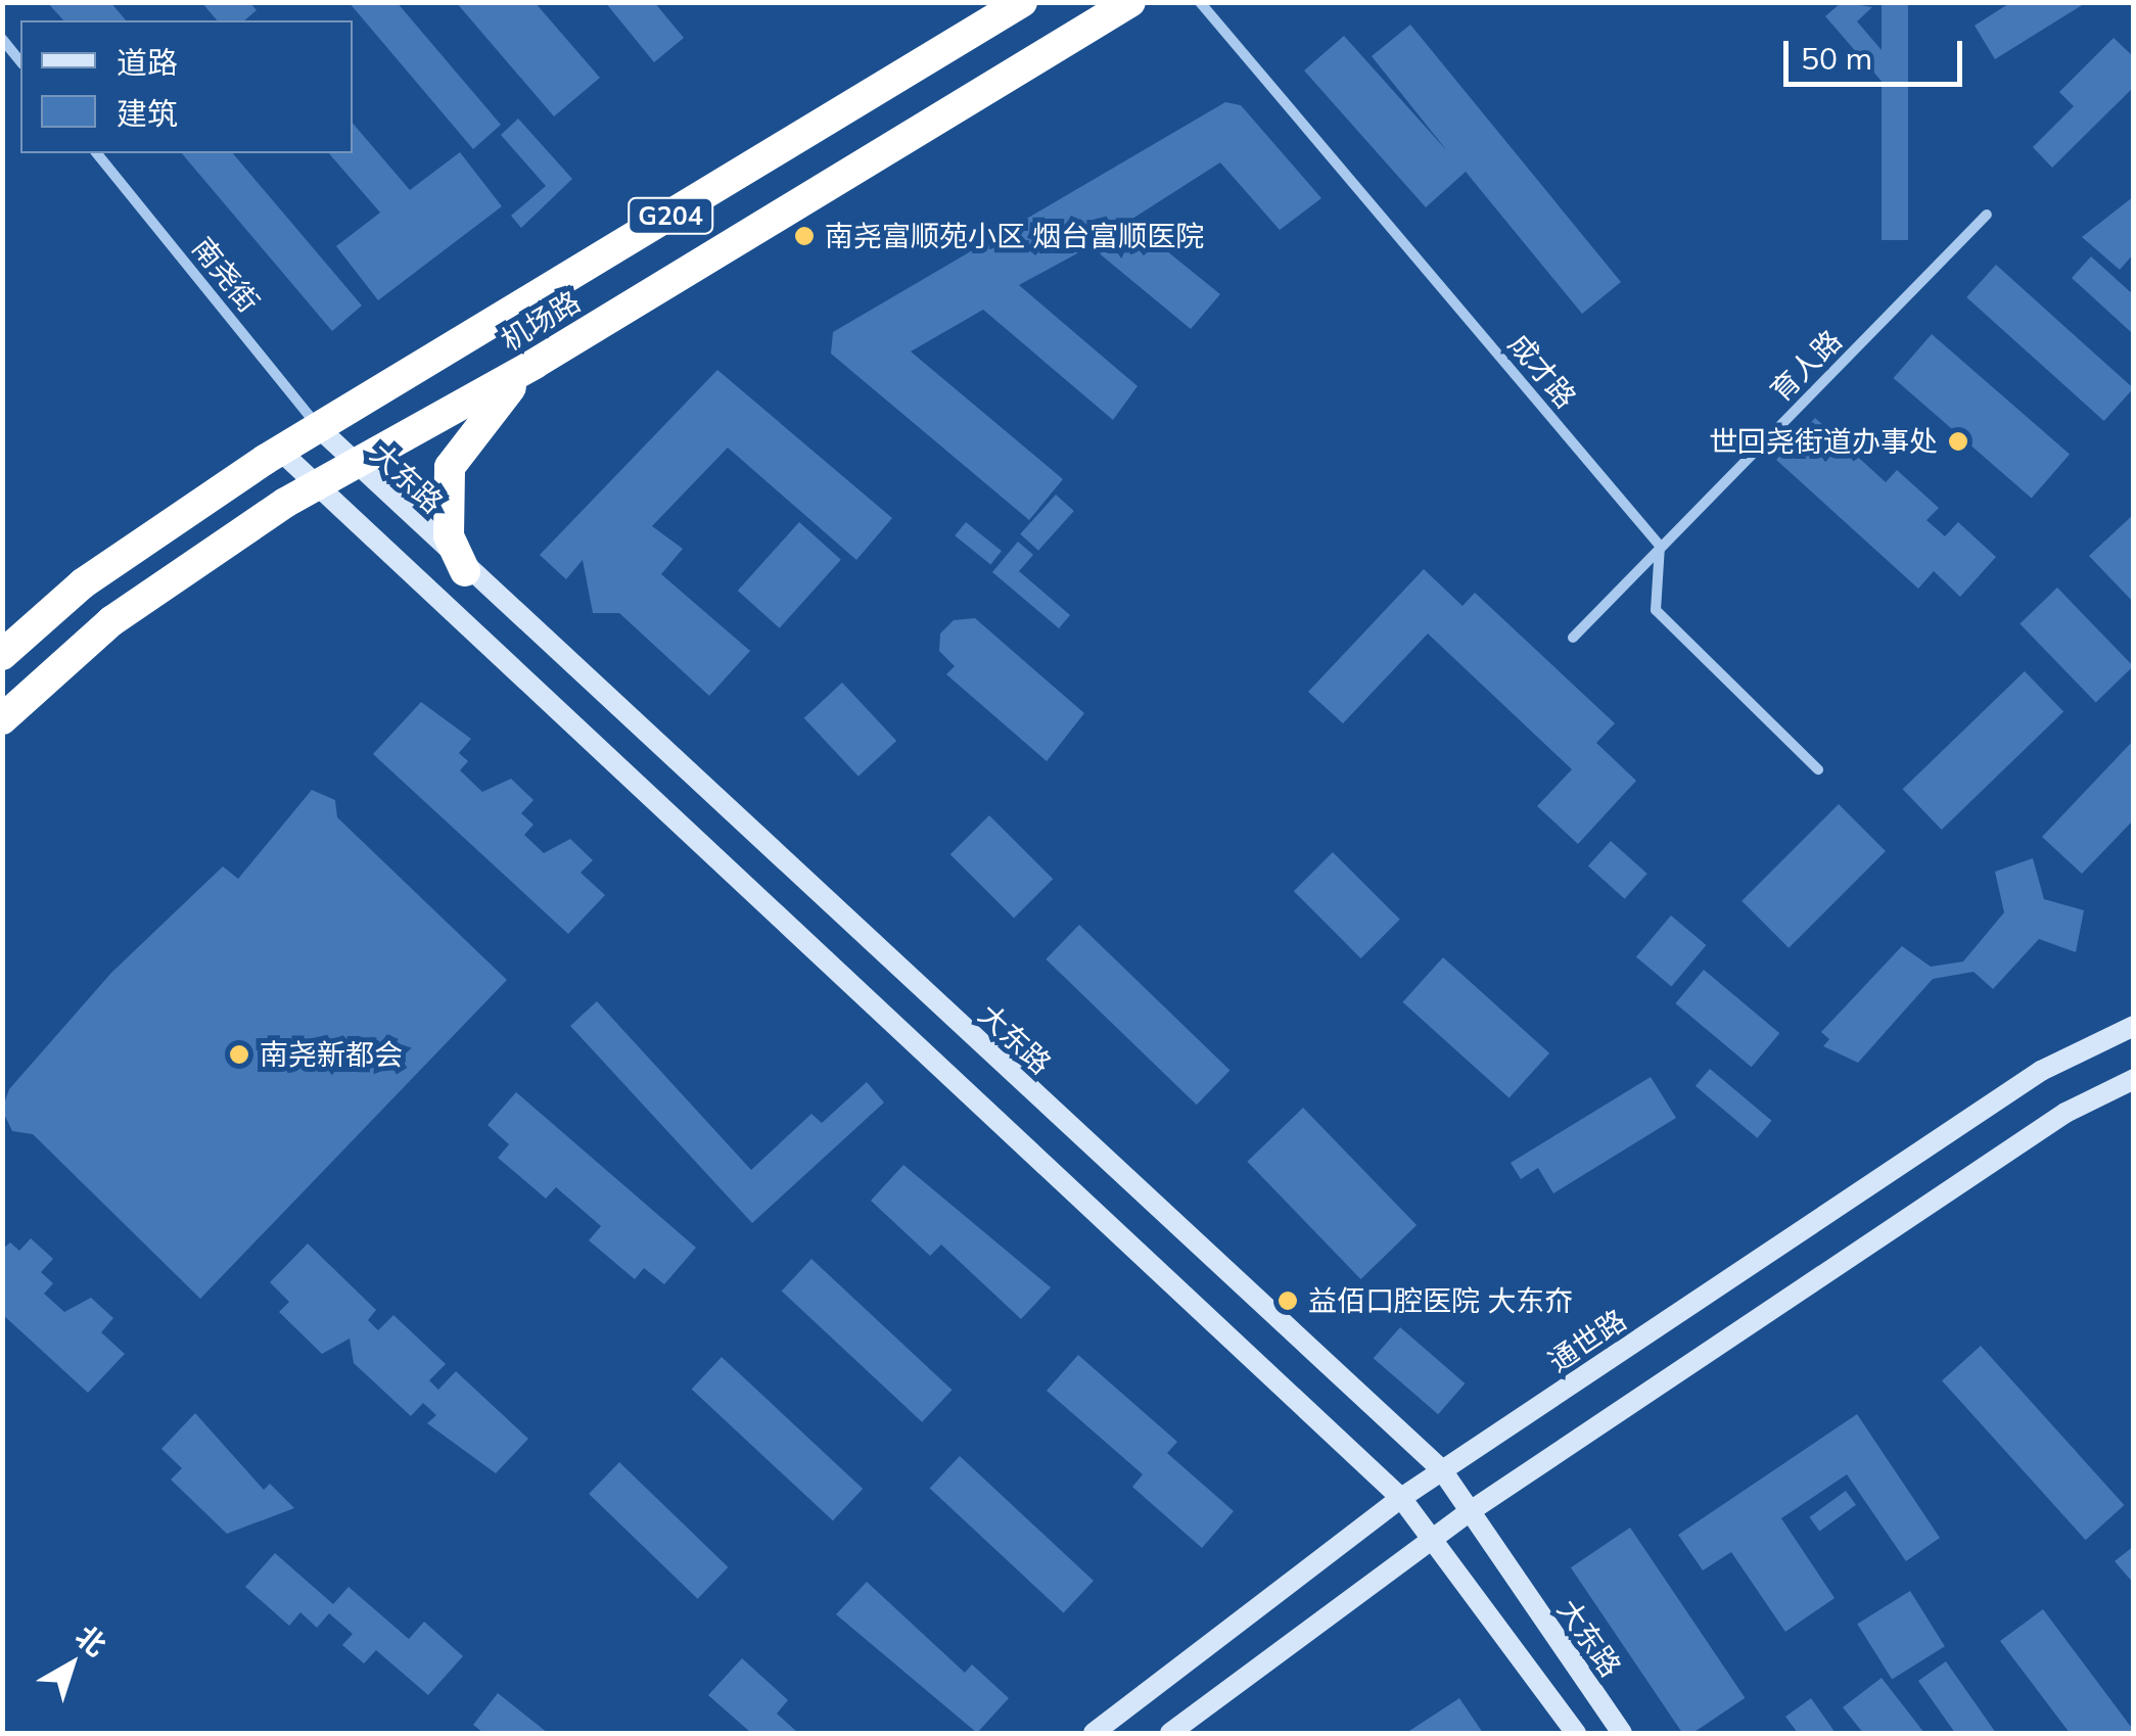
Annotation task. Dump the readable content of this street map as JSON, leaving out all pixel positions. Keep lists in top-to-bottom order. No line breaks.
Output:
{"streets":{"highway":["G204","机场路"],"street":["南尧街","育人路","成才路","大东路","通世路"]},"crossings":[["南尧街","机场路"],["南尧街","大东路"],["机场路","大东路"],["育人路","成才路"],["大东路","通世路"]],"places":["南尧富顺苑小区 烟台富顺医院","世回尧街道办事处","南尧新都会","益佰口腔医院 大东夼"],"legend":["道路","建筑"],"scale_bar":"50 m","north":"top right"}
